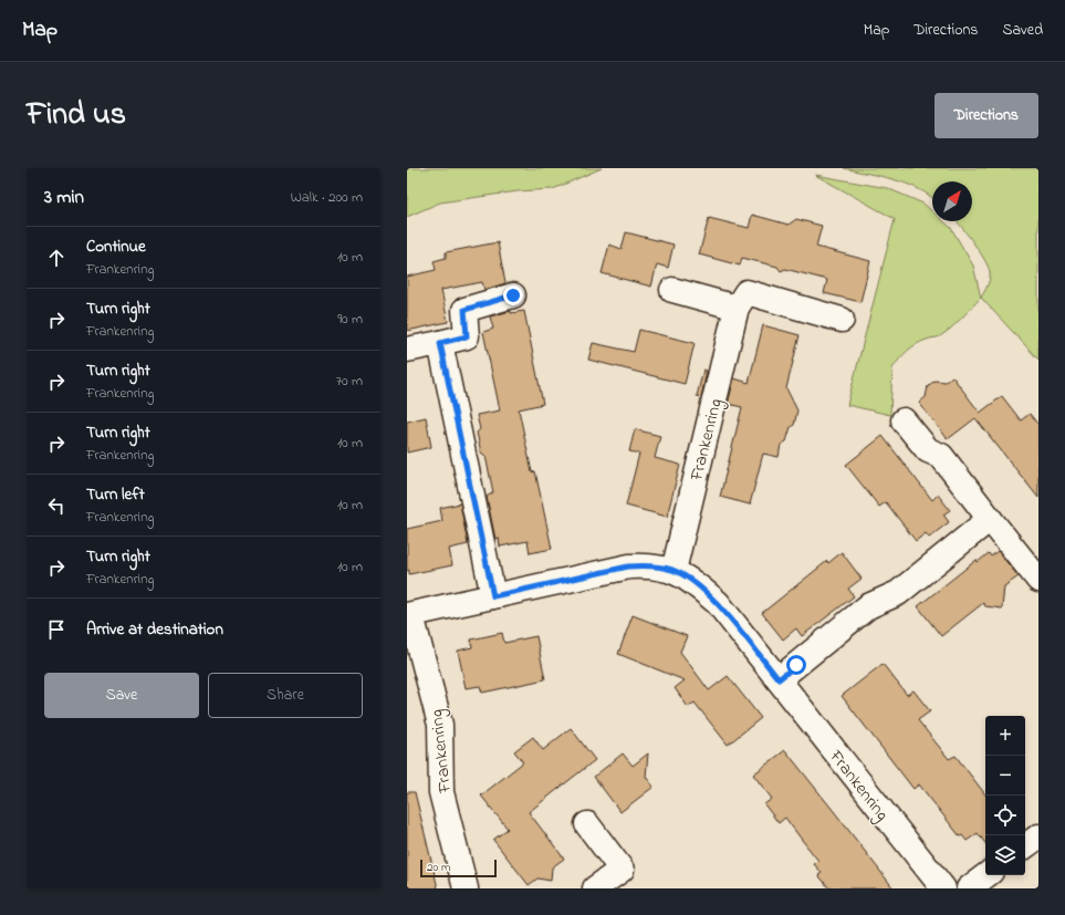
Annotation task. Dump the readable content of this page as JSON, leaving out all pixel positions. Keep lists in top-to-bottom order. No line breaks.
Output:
{"streets":{"street":["Frankenring"]},"scale_bar":"20 m","north":"top right","page":{"header":"Map","nav":["Map","Directions","Saved"],"title":"Find us","buttons":["Directions",["Save","Share"]],"heading":["3 min","Walk · 200 m"],"list":[["Continue","Frankenring","10 m"],["Turn right","Frankenring","90 m"],["Turn right","Frankenring","70 m"],["Turn right","Frankenring","10 m"],["Turn left","Frankenring","10 m"],["Turn right","Frankenring","10 m"],"Arrive at destination"],"map_buttons":["+","−"],"scale":"20 m"}}
